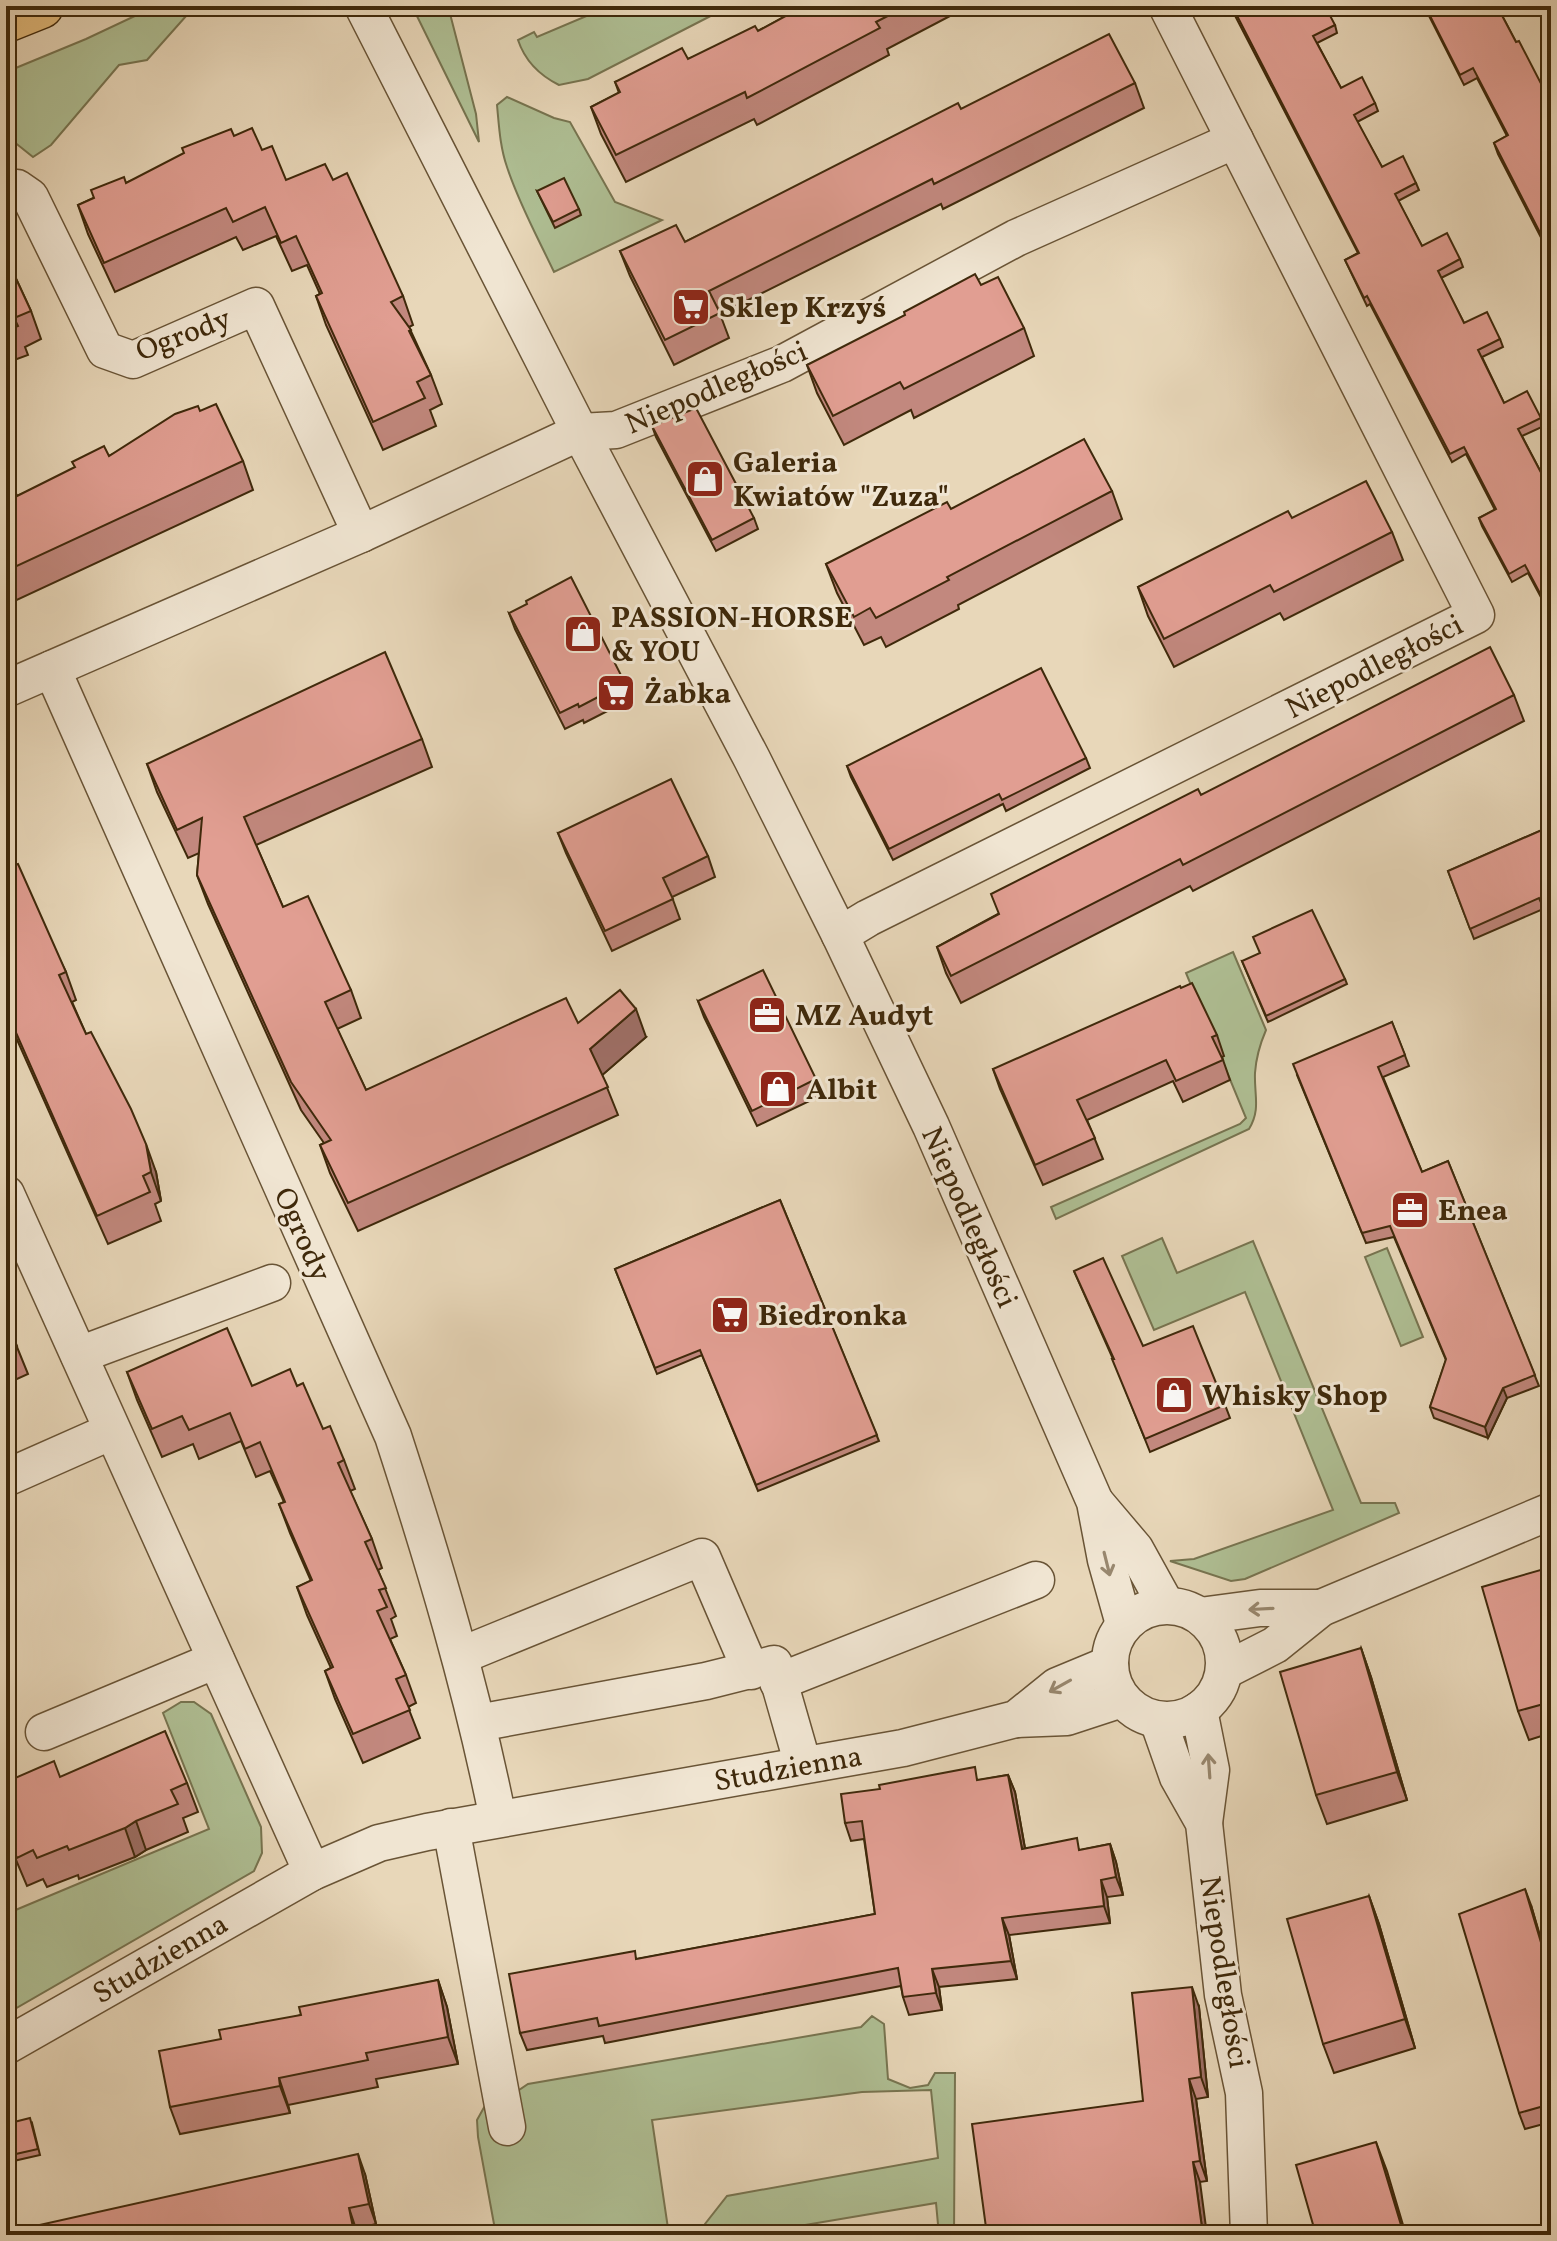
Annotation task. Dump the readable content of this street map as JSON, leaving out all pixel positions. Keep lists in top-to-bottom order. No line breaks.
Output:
{"streets":{"street":["Ogrody","Niepodległości","Studzienna"]},"crossings":[["Ogrody","Studzienna"],["Niepodległości","Studzienna"]],"places":{"supermarket":["Sklep Krzyś","Żabka","Biedronka"],"shop":["Galeria Kwiatów \"Zuza\"","PASSION-HORSE & YOU","Albit","Whisky Shop"],"office":["MZ Audyt","Enea"]}}
